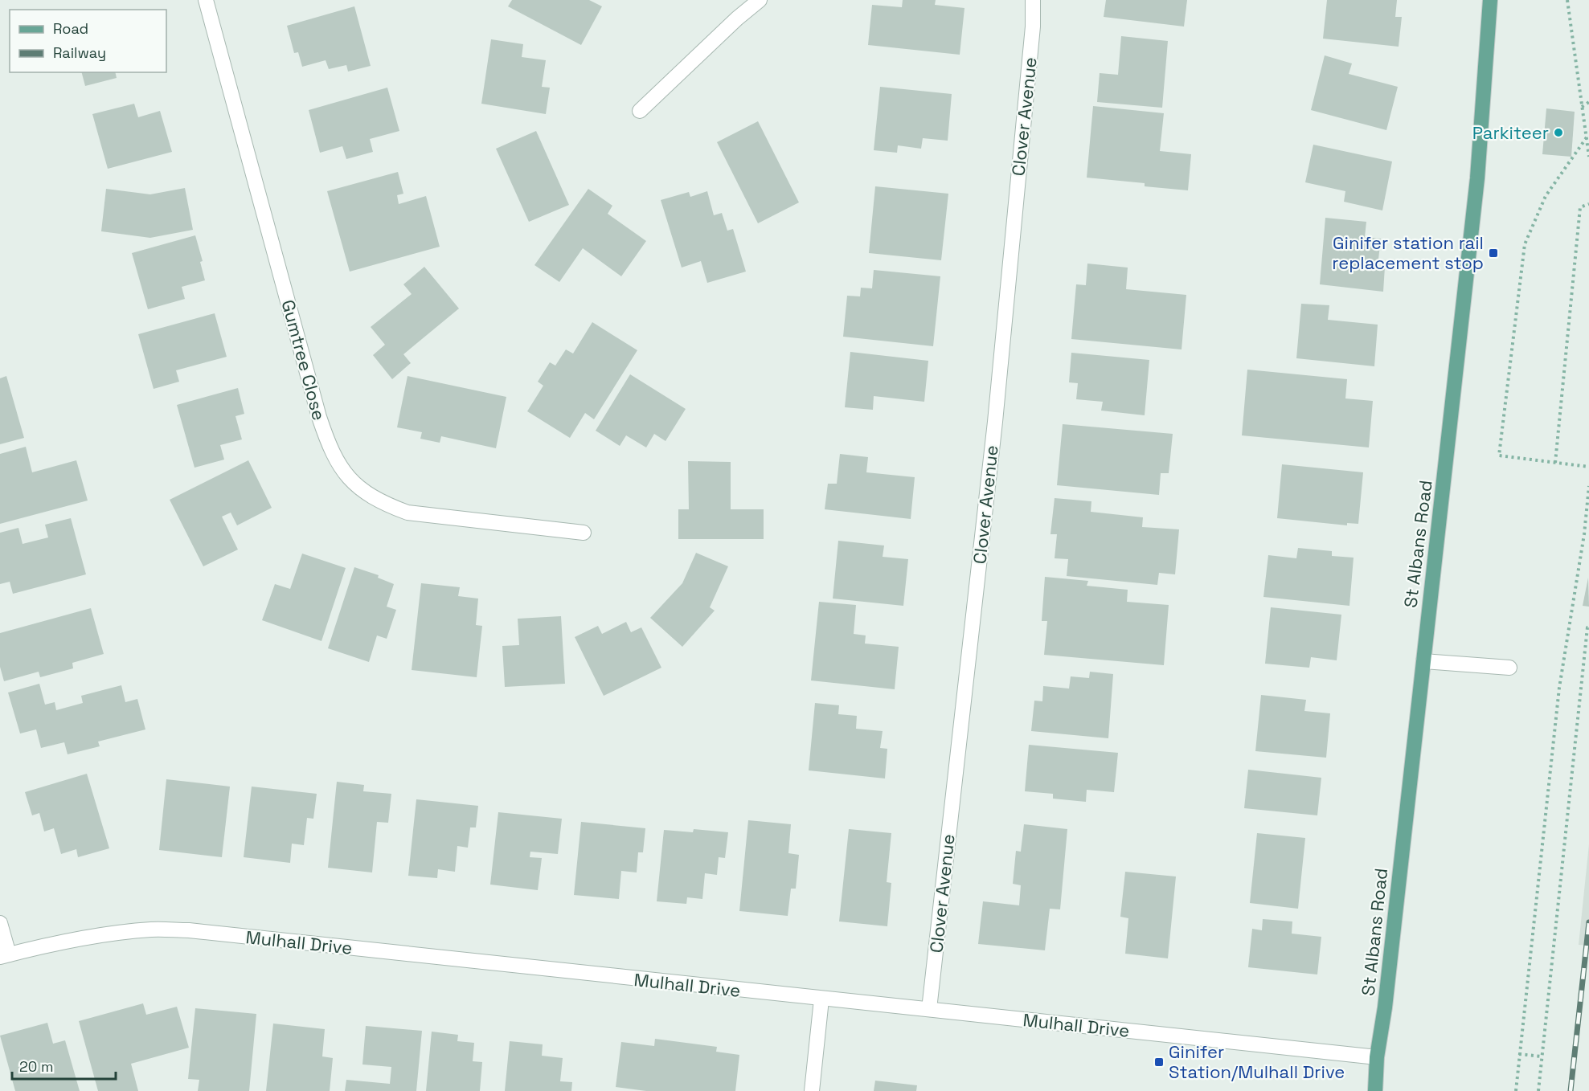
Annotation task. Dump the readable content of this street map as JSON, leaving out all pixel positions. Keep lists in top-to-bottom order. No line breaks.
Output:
{"streets":{"main road":["St Albans Road"],"street":["Clover Avenue","Gumtree Close","Mulhall Drive"]},"crossings":[["Clover Avenue","Mulhall Drive"],["St Albans Road","Mulhall Drive"]],"places":{"other":["Parkiteer"],"transit":["Ginifer station rail replacement stop","Ginifer Station/Mulhall Drive"]},"legend":["Road","Railway"],"scale_bar":"20 m"}
